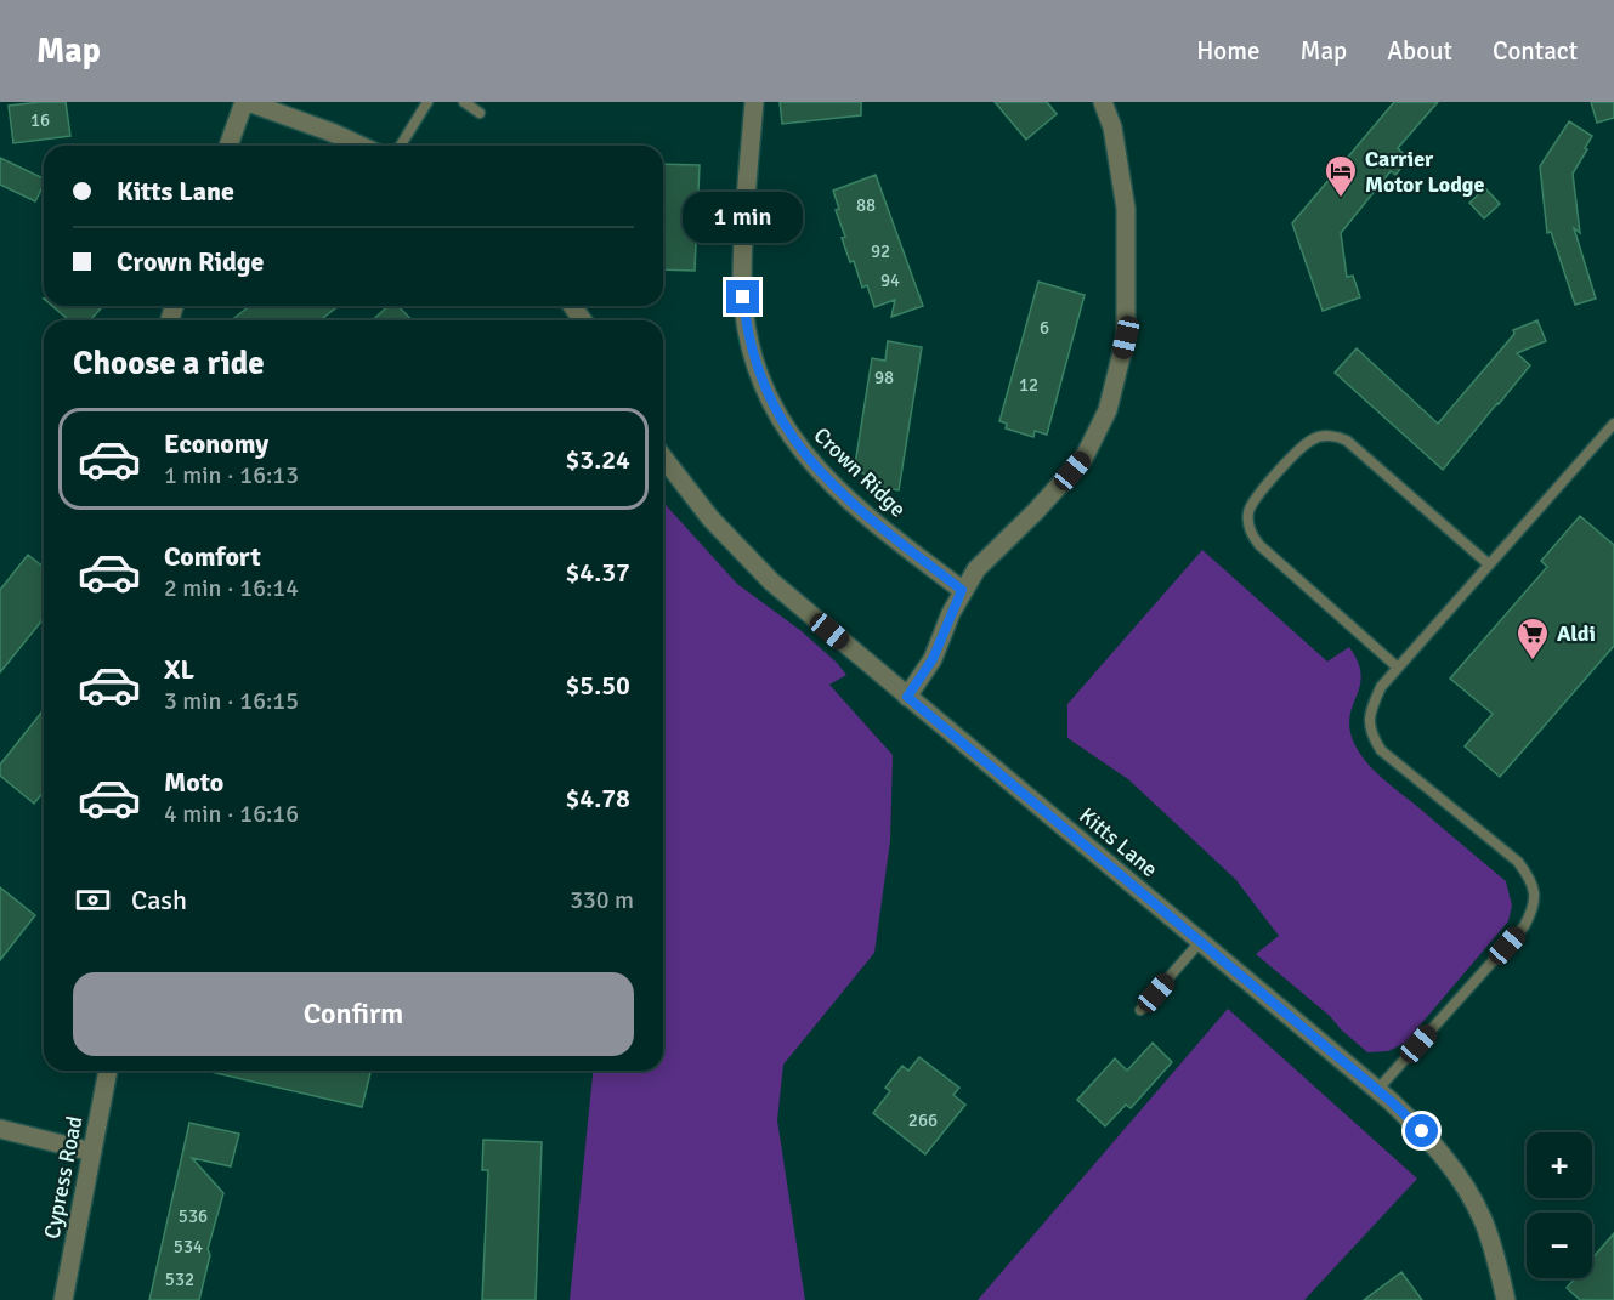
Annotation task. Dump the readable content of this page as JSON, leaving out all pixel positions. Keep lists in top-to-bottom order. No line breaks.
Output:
{"streets":{"street":["Crown Ridge","Kitts Lane","Cypress Road"]},"places":{"hotel":["Carrier Motor Lodge"],"supermarket":["Aldi"]},"house_numbers":["16","88","92","94","6","98","12","266","536","534","532"],"page":{"header":"Map","nav":["Home","Map","About","Contact"],"banner":["Kitts Lane","Crown Ridge"],"bubble":"1 min","heading":"Choose a ride","list":[{"name":"Economy","note":"1 min · 16:13","value":"$3.24"},{"name":"Comfort","note":"2 min · 16:14","value":"$4.37"},{"name":"XL","note":"3 min · 16:15","value":"$5.50"},{"name":"Moto","note":"4 min · 16:16","value":"$4.78"}],"pay":["Cash","330 m"],"buttons":"Confirm","map_buttons":["+","−"]}}
